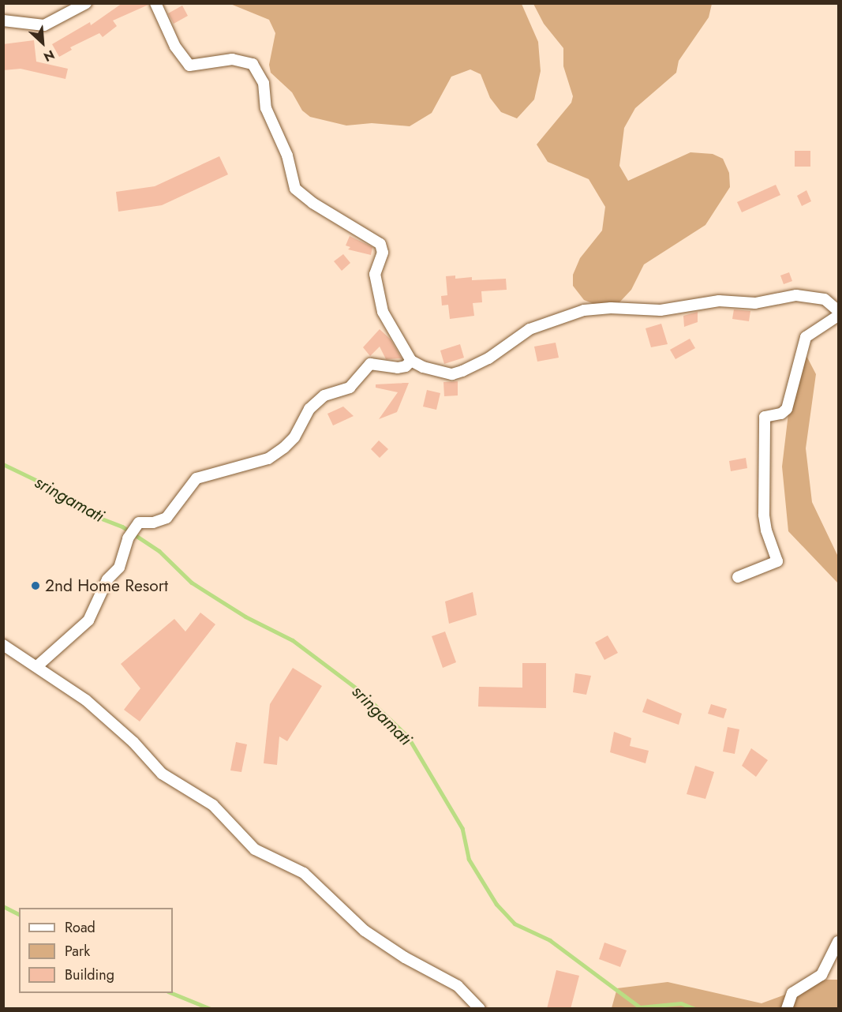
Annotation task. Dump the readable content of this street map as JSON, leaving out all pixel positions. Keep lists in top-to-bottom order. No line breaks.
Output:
{"water":["sringamati"],"places":["2nd Home Resort"],"legend":["Road","Park","Building"],"north":"bottom right"}
